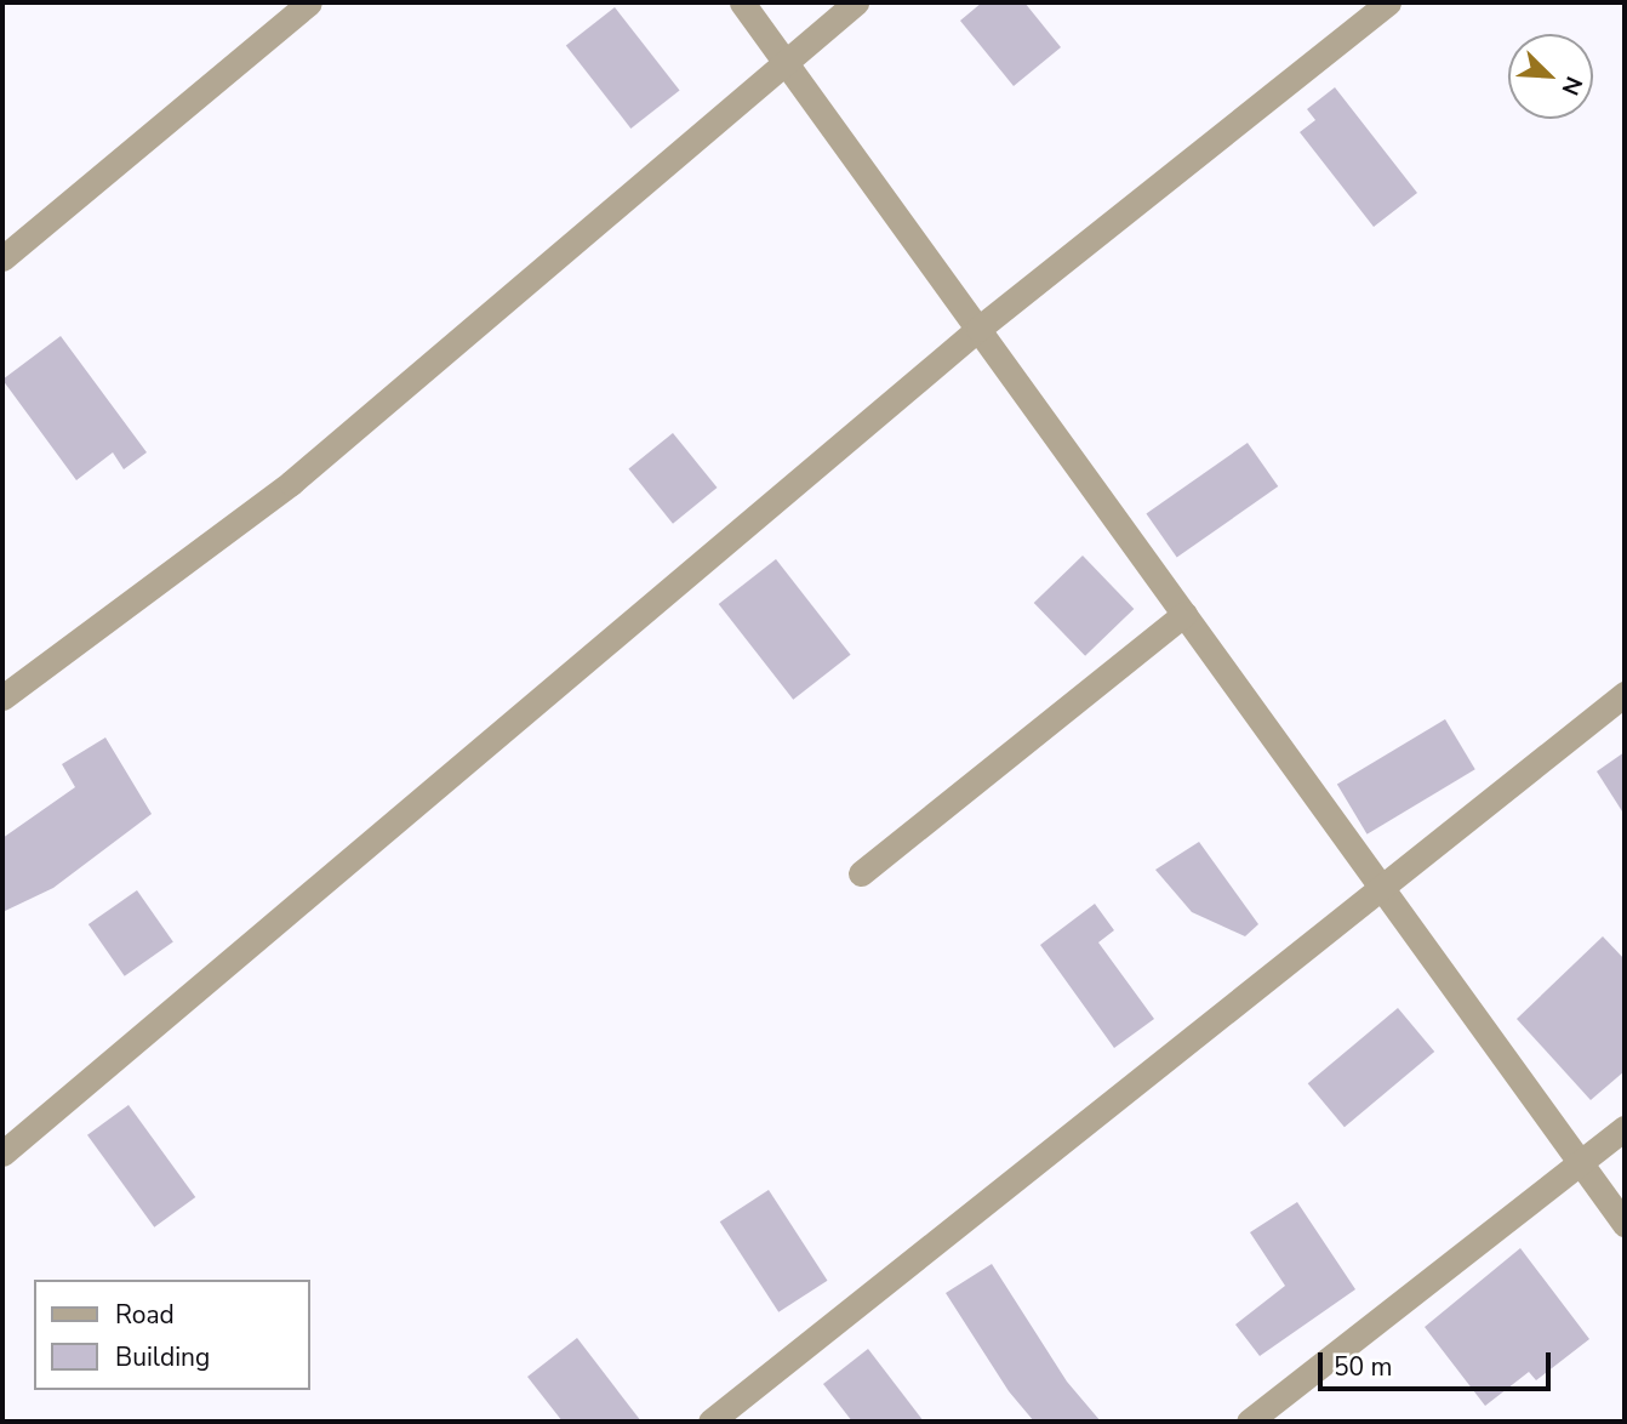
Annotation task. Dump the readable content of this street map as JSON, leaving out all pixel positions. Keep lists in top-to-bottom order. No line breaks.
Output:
{"legend":["Road","Building"],"scale_bar":"50 m","north":"bottom right"}
